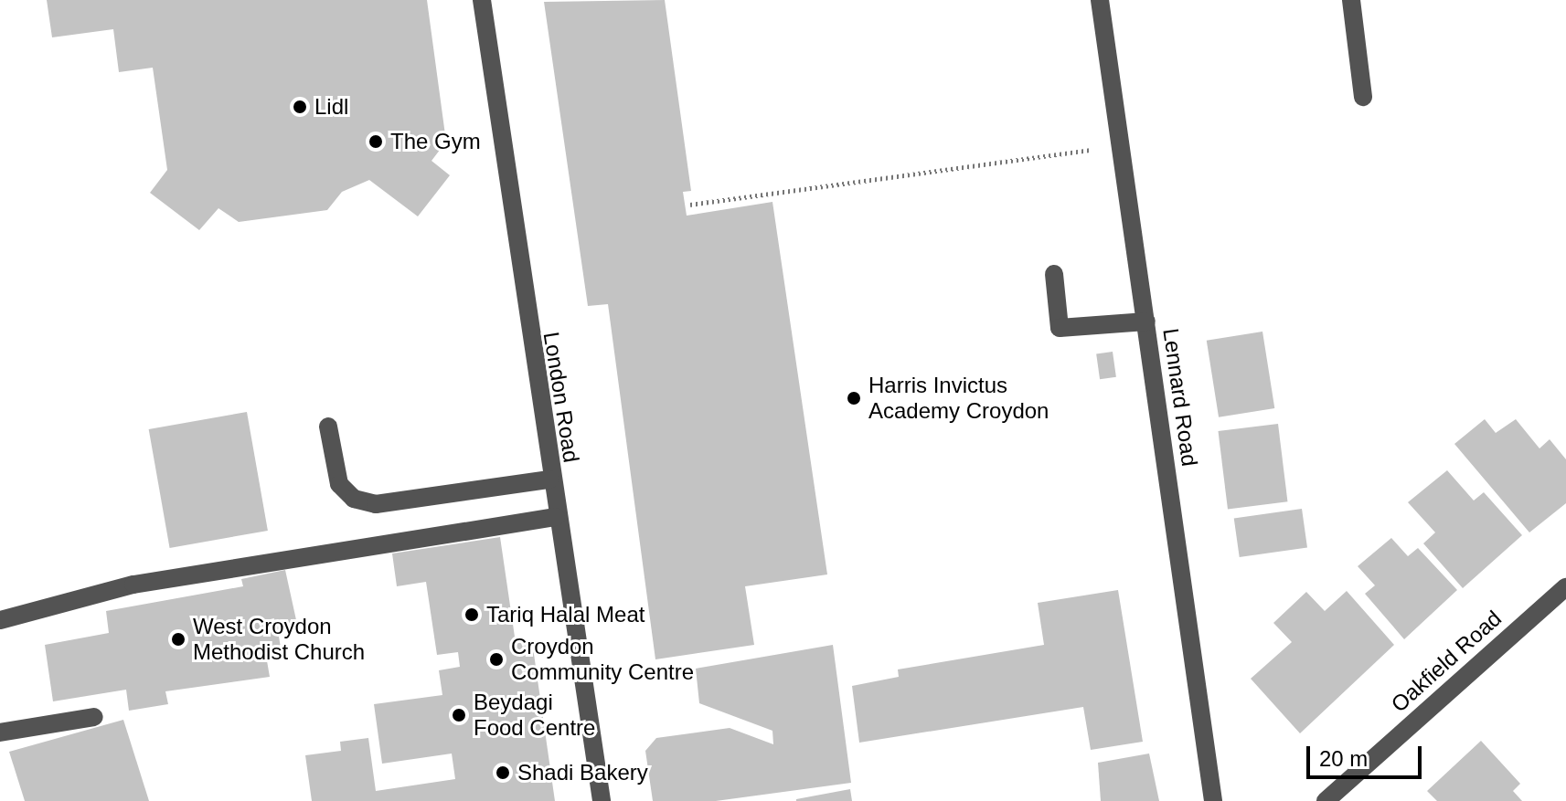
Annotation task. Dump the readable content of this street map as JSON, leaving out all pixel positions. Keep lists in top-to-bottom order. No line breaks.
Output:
{"streets":{"street":["London Road","Lennard Road","Oakfield Road"]},"places":["Lidl","The Gym","Harris Invictus Academy Croydon","Tariq Halal Meat","West Croydon Methodist Church","Croydon Community Centre","Beydagi Food Centre","Shadi Bakery"],"scale_bar":"20 m"}
